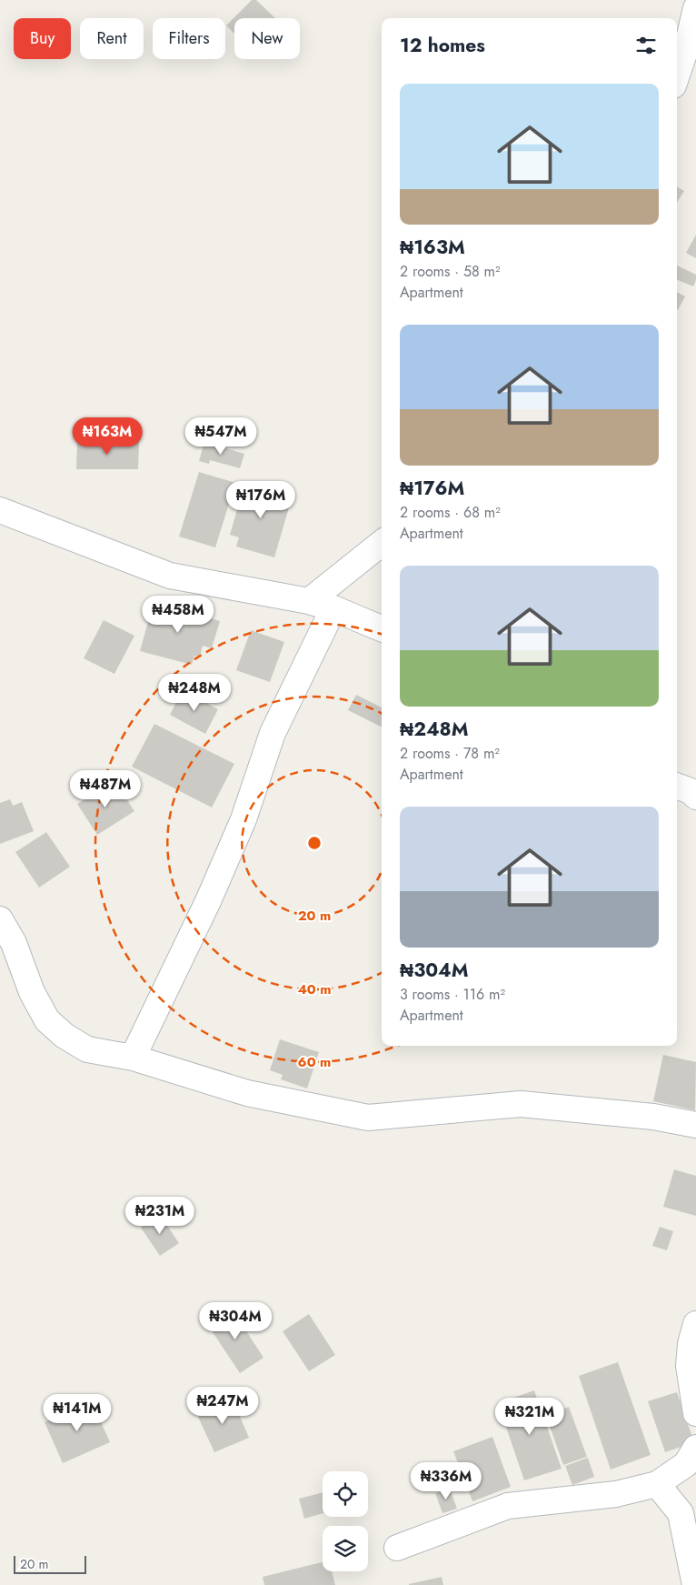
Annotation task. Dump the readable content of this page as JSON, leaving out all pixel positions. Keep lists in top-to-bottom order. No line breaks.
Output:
{"scale_bar":"20 m","page":{"chip":["Buy","Rent","Filters","New"],"heading":"12 homes","list":[{"name":"₦163M","note":"2 rooms · 58 m² · Apartment"},{"name":"₦176M","note":"2 rooms · 68 m² · Apartment"},{"name":"₦248M","note":"2 rooms · 78 m² · Apartment"},{"name":"₦304M","note":"3 rooms · 116 m² · Apartment"}],"price":["₦163M","₦547M","₦176M","₦458M","₦248M","₦487M","₦231M","₦304M","₦247M","₦141M","₦321M","₦336M"],"scale":"20 m"},"rings":["20 m","40 m","60 m"]}
